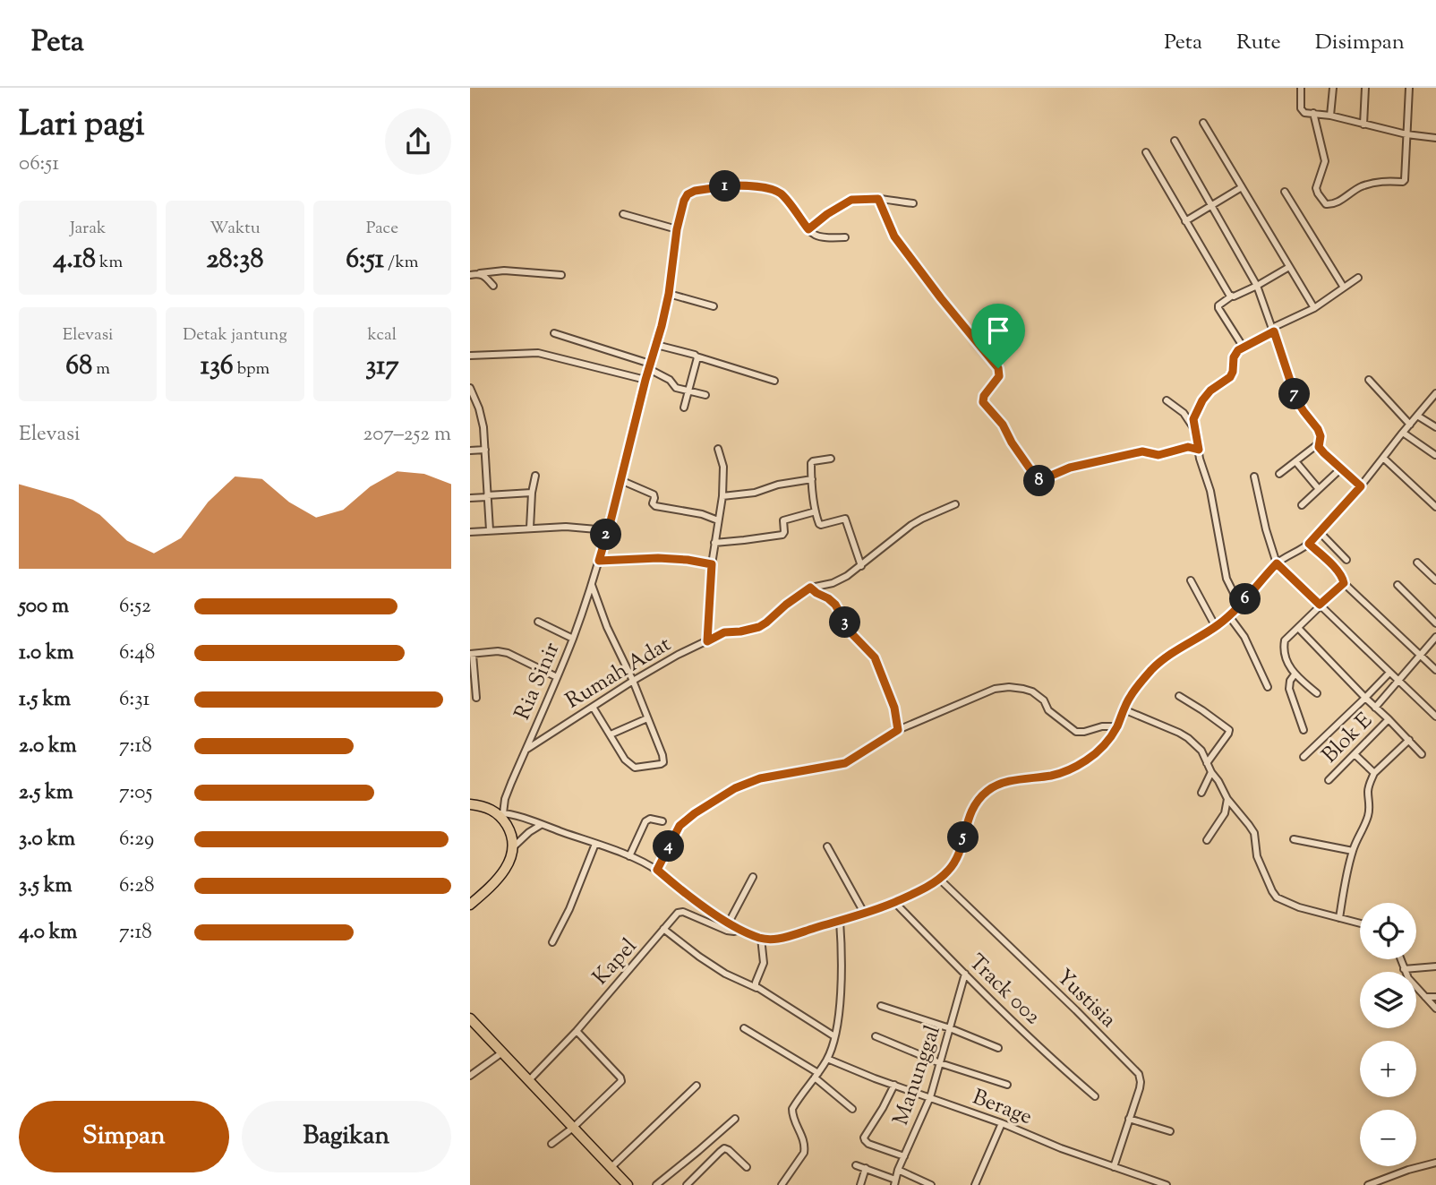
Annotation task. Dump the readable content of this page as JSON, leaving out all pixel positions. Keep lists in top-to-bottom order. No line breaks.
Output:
{"streets":{"street":["Rumah Adat","Ria Sinir","Blok E","Kapel","Track 002","Yustisia","Manunggal","Berage"]},"crossings":[["Rumah Adat","Ria Sinir"],["Track 002","Manunggal"],["Yustisia","Berage"],["Manunggal","Berage"]],"page":{"header":"Peta","nav":["Peta","Rute","Disimpan"],"heading":["Lari pagi","06:51"],"pins":["1","7","8","2","6","3","5","4"],"stats":[["Jarak","4.18 km"],["Waktu","28:38"],["Pace","6:51 /km"],["Elevasi","68 m"],["Detak jantung","136 bpm"],["kcal","317"]],"chart":["Elevasi","207–252 m"],"list":[{"name":"500 m","note":"6:52"},{"name":"1.0 km","note":"6:48"},{"name":"1.5 km","note":"6:31"},{"name":"2.0 km","note":"7:18"},{"name":"2.5 km","note":"7:05"},{"name":"3.0 km","note":"6:29"},{"name":"3.5 km","note":"6:28"},{"name":"4.0 km","note":"7:18"}],"map_buttons":["+","−"],"buttons":["Simpan","Bagikan"]}}
